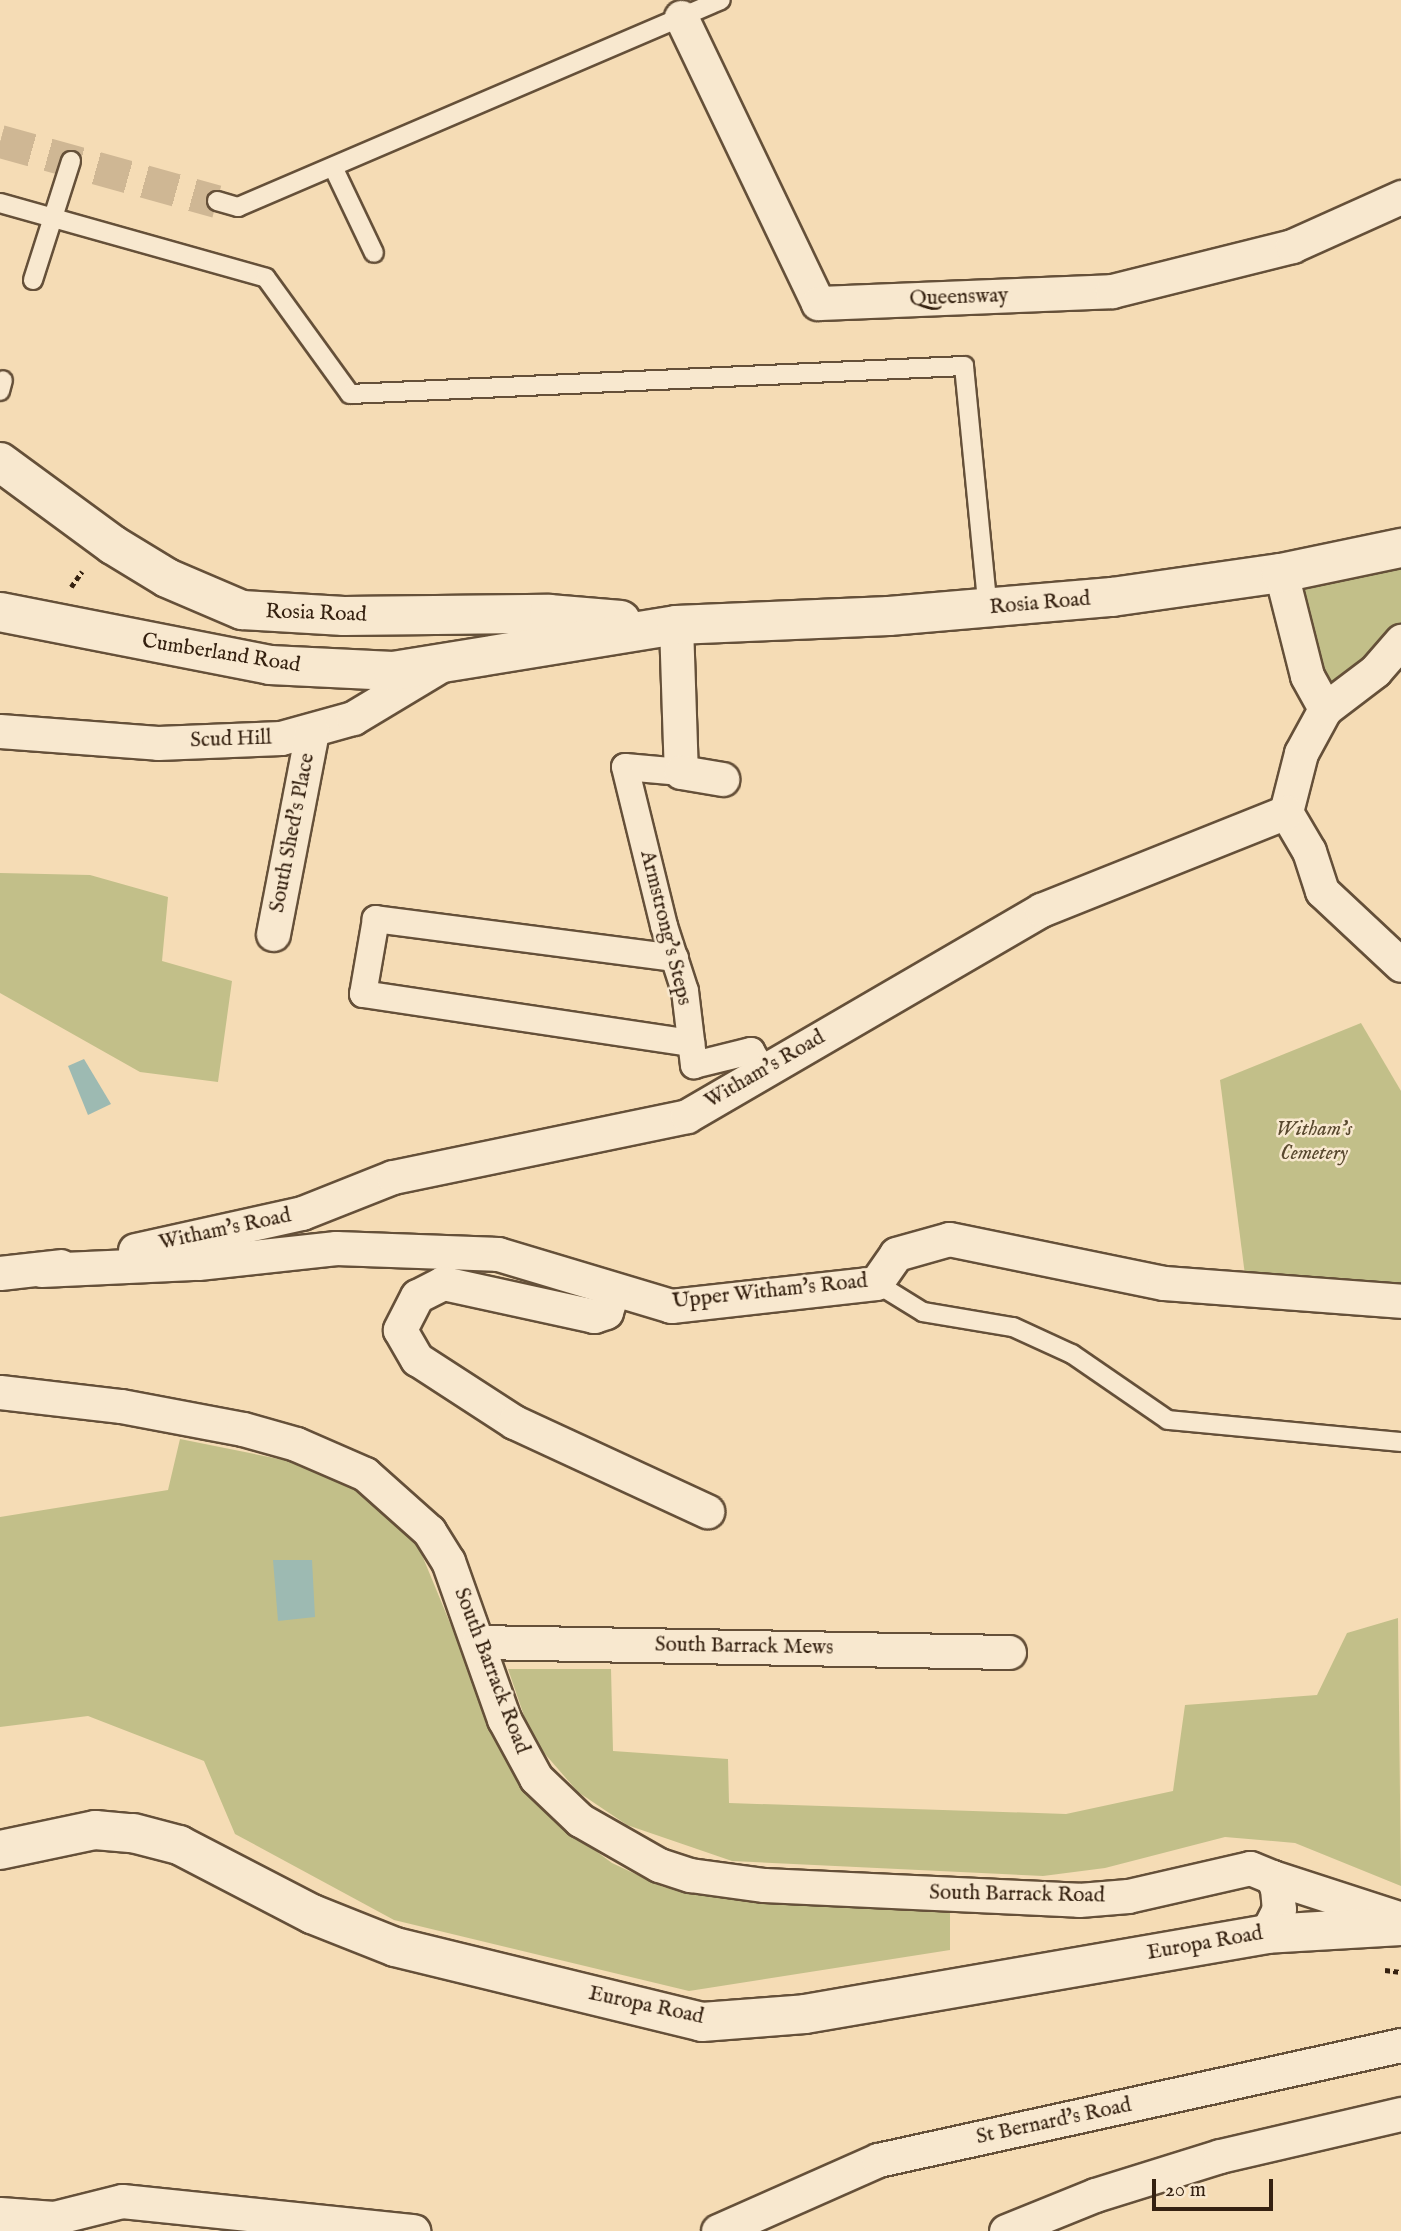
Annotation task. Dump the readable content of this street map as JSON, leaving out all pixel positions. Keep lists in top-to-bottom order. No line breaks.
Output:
{"streets":{"main road":["Rosia Road","Cumberland Road","Europa Road"],"street":["Queensway","Scud Hill","South Shed's Place","Armstrong's Steps","Witham's Road","Upper Witham's Road","South Barrack Mews","South Barrack Road","St Bernard's Road"]},"crossings":[["Rosia Road","Cumberland Road"],["Rosia Road","Scud Hill"],["Cumberland Road","Scud Hill"],["Scud Hill","South Shed's Place"],["Witham's Road","Upper Witham's Road"],["South Barrack Mews","South Barrack Road"]],"parks":["Witham's Cemetery"],"scale_bar":"20 m"}
